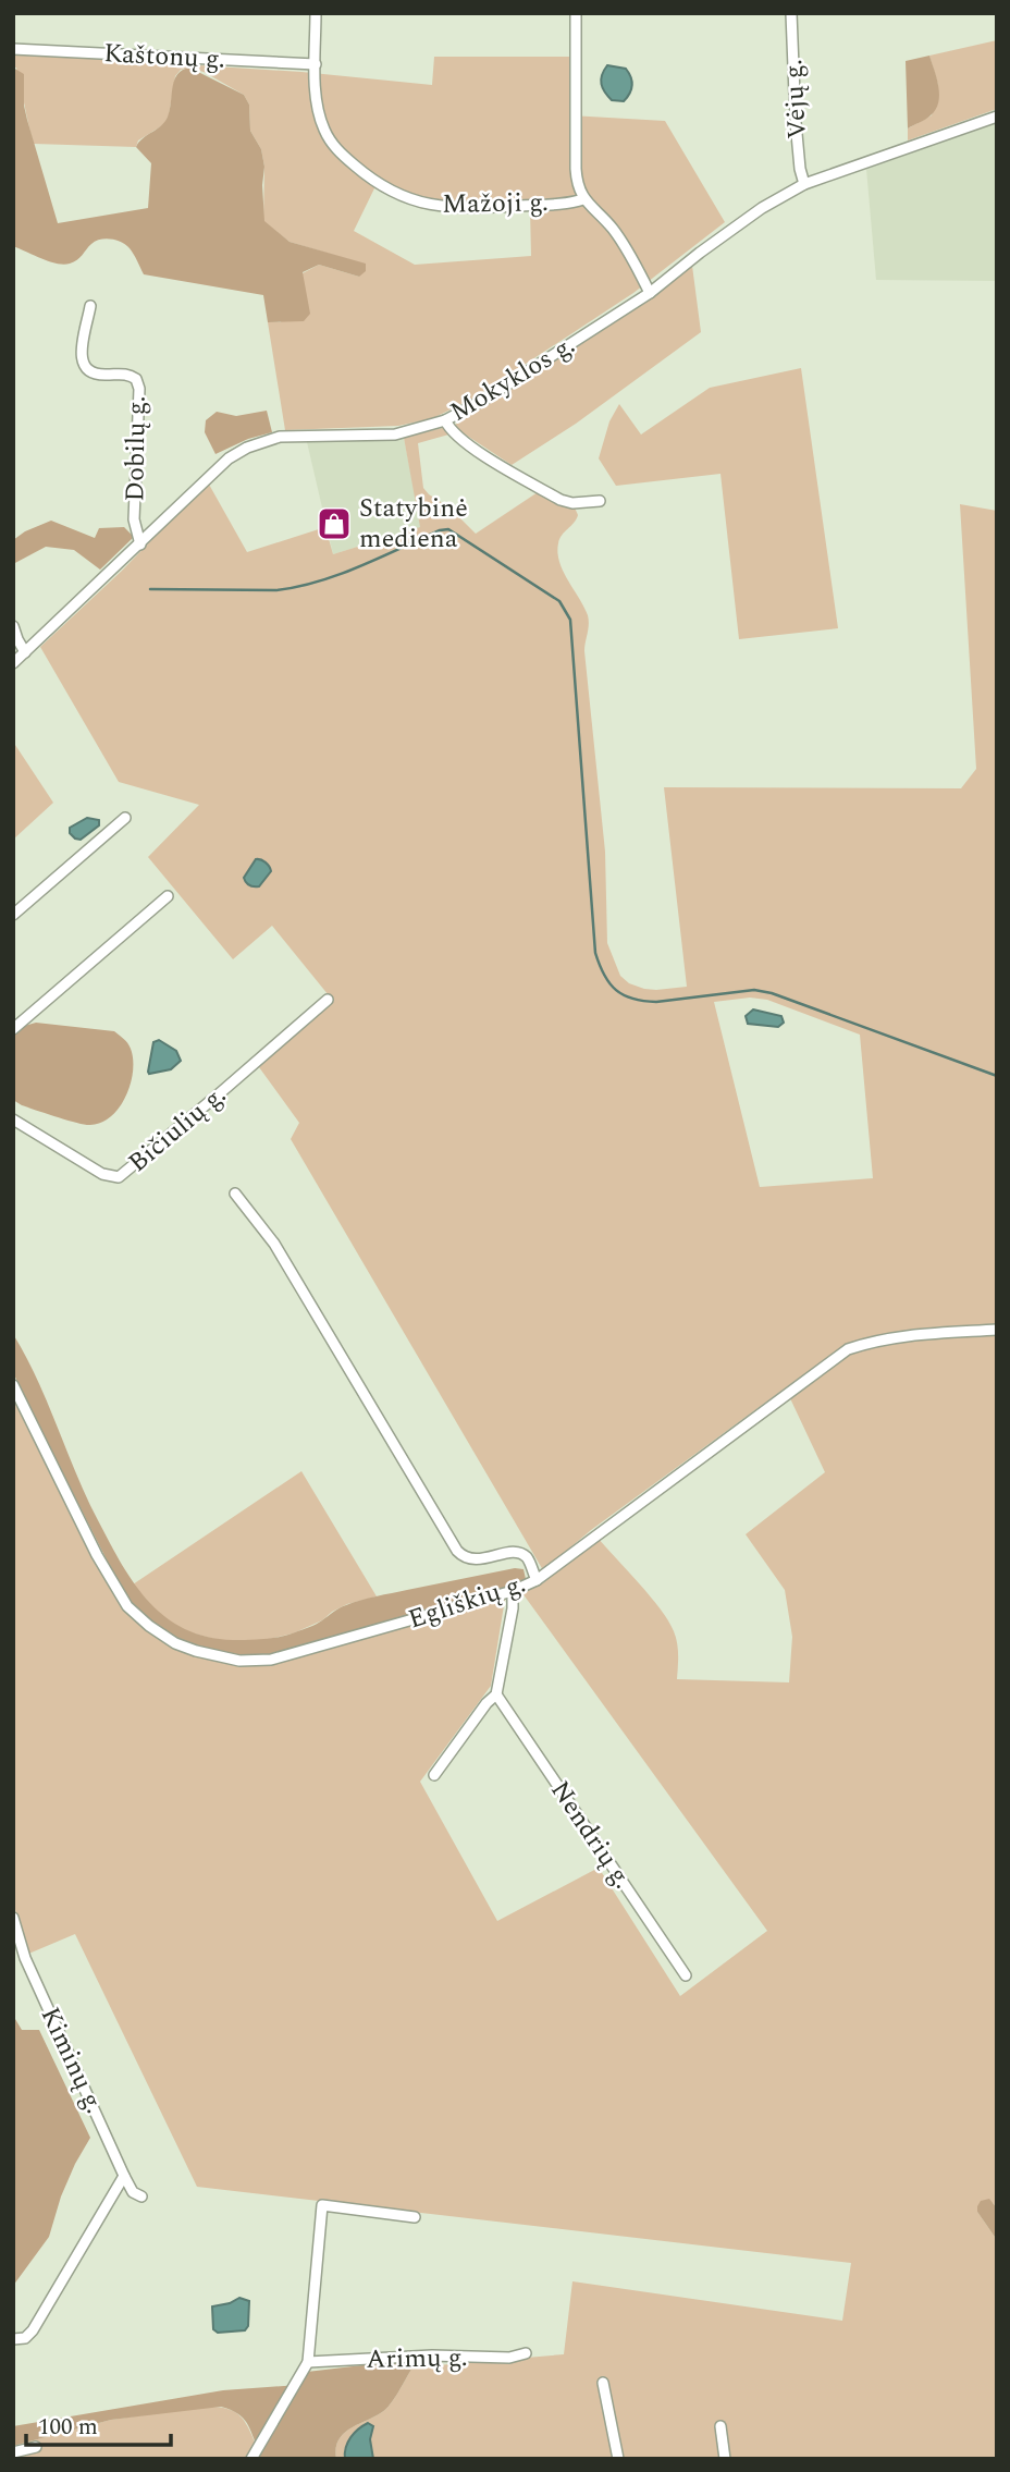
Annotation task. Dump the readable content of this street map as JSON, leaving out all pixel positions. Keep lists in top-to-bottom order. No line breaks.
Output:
{"streets":{"street":["Kaštonų g.","Vėjų g.","Mažoji g.","Mokyklos g.","Dobilų g.","Bičiulių g.","Egliškių g.","Nendrių g.","Kiminų g.","Arimų g."]},"crossings":[["Kaštonų g.","Mažoji g."],["Vėjų g.","Mokyklos g."],["Mokyklos g.","Dobilų g."]],"places":{"shop":["Statybinė mediena"]},"scale_bar":"100 m"}
